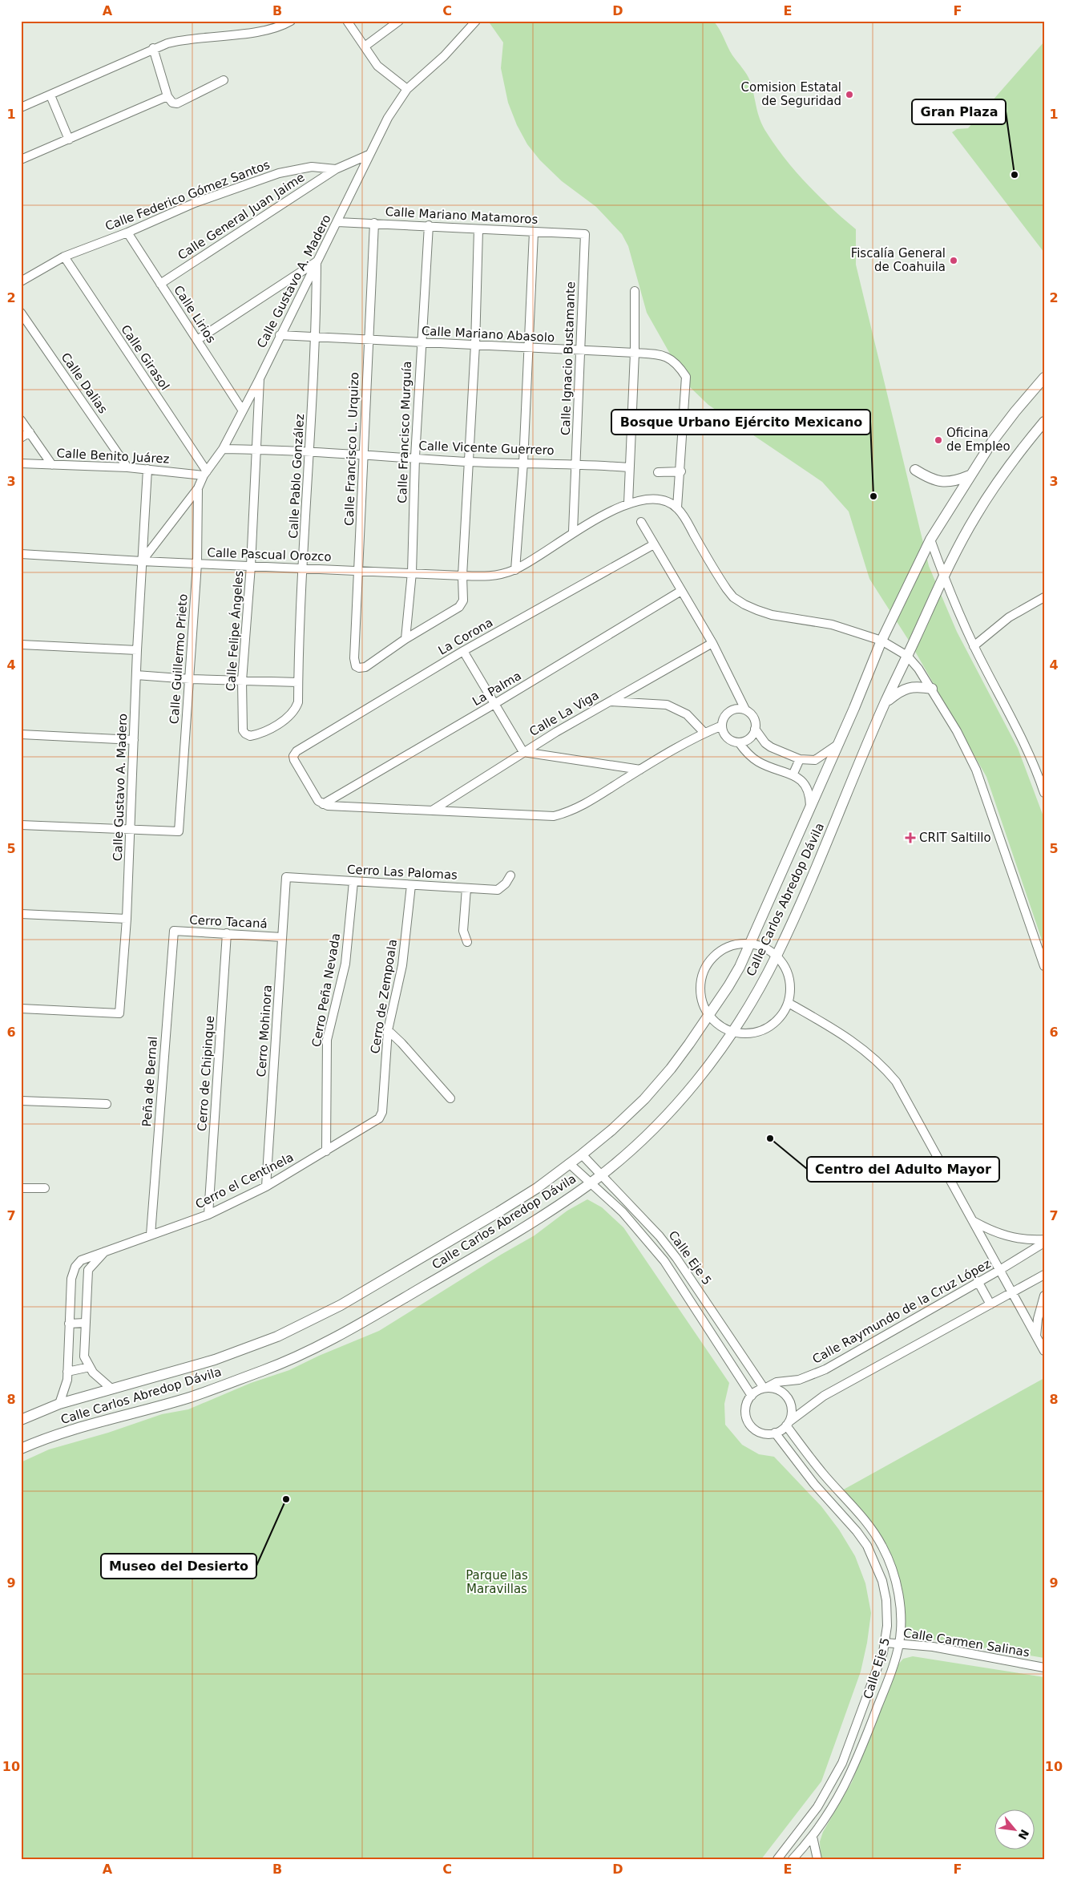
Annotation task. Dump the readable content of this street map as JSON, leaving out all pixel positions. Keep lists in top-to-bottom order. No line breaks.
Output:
{"streets":{"main road":["Calle Carlos Abredop Dávila"],"street":["Calle Federico Gómez Santos","Calle Mariano Matamoros","Calle General Juan Jaime","Calle Gustavo A. Madero","Calle Lirios","Calle Mariano Abasolo","Calle Girasol","Calle Ignacio Bustamante","Calle Dalias","Calle Francisco Murguía","Calle Vicente Guerrero","Calle Francisco L. Urquizo","Calle Benito Juárez","Calle Pablo González","Calle Pascual Orozco","Calle Felipe Ángeles","La Corona","Calle Guillermo Prieto","La Palma","Calle La Viga","Cerro Las Palomas","Cerro Tacaná","Cerro Peña Nevada","Cerro de Zempoala","Cerro Mohinora","Cerro de Chipinque","Peña de Bernal","Cerro el Centinela","Calle Eje 5","Calle Raymundo de la Cruz López","Calle Carmen Salinas"]},"crossings":[["Calle Federico Gómez Santos","Calle General Juan Jaime"],["Calle Federico Gómez Santos","Calle Gustavo A. Madero"],["Calle Federico Gómez Santos","Calle Lirios"],["Calle Federico Gómez Santos","Calle Girasol"],["Calle Mariano Matamoros","Calle Gustavo A. Madero"],["Calle Mariano Matamoros","Calle Ignacio Bustamante"],["Calle Mariano Matamoros","Calle Francisco Murguía"],["Calle Mariano Matamoros","Calle Francisco L. Urquizo"],["Calle General Juan Jaime","Calle Lirios"],["Calle Gustavo A. Madero","Calle Lirios"],["Calle Gustavo A. Madero","Calle Mariano Abasolo"],["Calle Gustavo A. Madero","Calle Girasol"],["Calle Gustavo A. Madero","Calle Vicente Guerrero"],["Calle Gustavo A. Madero","Calle Benito Juárez"],["Calle Gustavo A. Madero","Calle Pablo González"],["Calle Gustavo A. Madero","Calle Pascual Orozco"],["Calle Gustavo A. Madero","Calle Felipe Ángeles"],["Calle Gustavo A. Madero","Calle Guillermo Prieto"],["Calle Mariano Abasolo","Calle Ignacio Bustamante"],["Calle Mariano Abasolo","Calle Francisco Murguía"],["Calle Mariano Abasolo","Calle Francisco L. Urquizo"],["Calle Mariano Abasolo","Calle Pablo González"],["Calle Girasol","Calle Benito Juárez"],["Calle Ignacio Bustamante","Calle Vicente Guerrero"],["Calle Ignacio Bustamante","Calle Pascual Orozco"],["Calle Dalias","Calle Benito Juárez"],["Calle Francisco Murguía","Calle Vicente Guerrero"],["Calle Francisco Murguía","Calle Francisco L. Urquizo"],["Calle Francisco Murguía","Calle Pascual Orozco"],["Calle Vicente Guerrero","Calle Francisco L. Urquizo"],["Calle Vicente Guerrero","Calle Pablo González"],["Calle Vicente Guerrero","Calle Felipe Ángeles"],["Calle Francisco L. Urquizo","Calle Pascual Orozco"],["Calle Pablo González","Calle Pascual Orozco"],["Calle Pablo González","Calle Felipe Ángeles"],["Calle Pascual Orozco","Calle Felipe Ángeles"],["Calle Pascual Orozco","Calle Guillermo Prieto"],["La Corona","La Palma"],["Cerro Las Palomas","Cerro Peña Nevada"],["Cerro Las Palomas","Cerro de Zempoala"],["Cerro Las Palomas","Cerro Mohinora"],["Calle Carlos Abredop Dávila","Calle Eje 5"],["Cerro Tacaná","Cerro Mohinora"],["Cerro Tacaná","Cerro de Chipinque"],["Cerro Tacaná","Peña de Bernal"],["Cerro Peña Nevada","Cerro el Centinela"],["Cerro de Zempoala","Cerro el Centinela"],["Cerro Mohinora","Cerro el Centinela"],["Cerro de Chipinque","Cerro el Centinela"],["Peña de Bernal","Cerro el Centinela"],["Calle Eje 5","Calle Raymundo de la Cruz López"],["Calle Eje 5","Calle Carmen Salinas"]],"parks":["Parque las Maravillas"],"places":{"other":["Comision Estatal de Seguridad","Gran Plaza","Fiscalía General de Coahuila","Oficina de Empleo","Bosque Urbano Ejército Mexicano","Centro del Adulto Mayor","Museo del Desierto"],"health":["CRIT Saltillo"]},"north":"bottom right","grid":{"columns":["A","B","C","D","E","F"],"rows":["1","2","3","4","5","6","7","8","9","10"]}}
